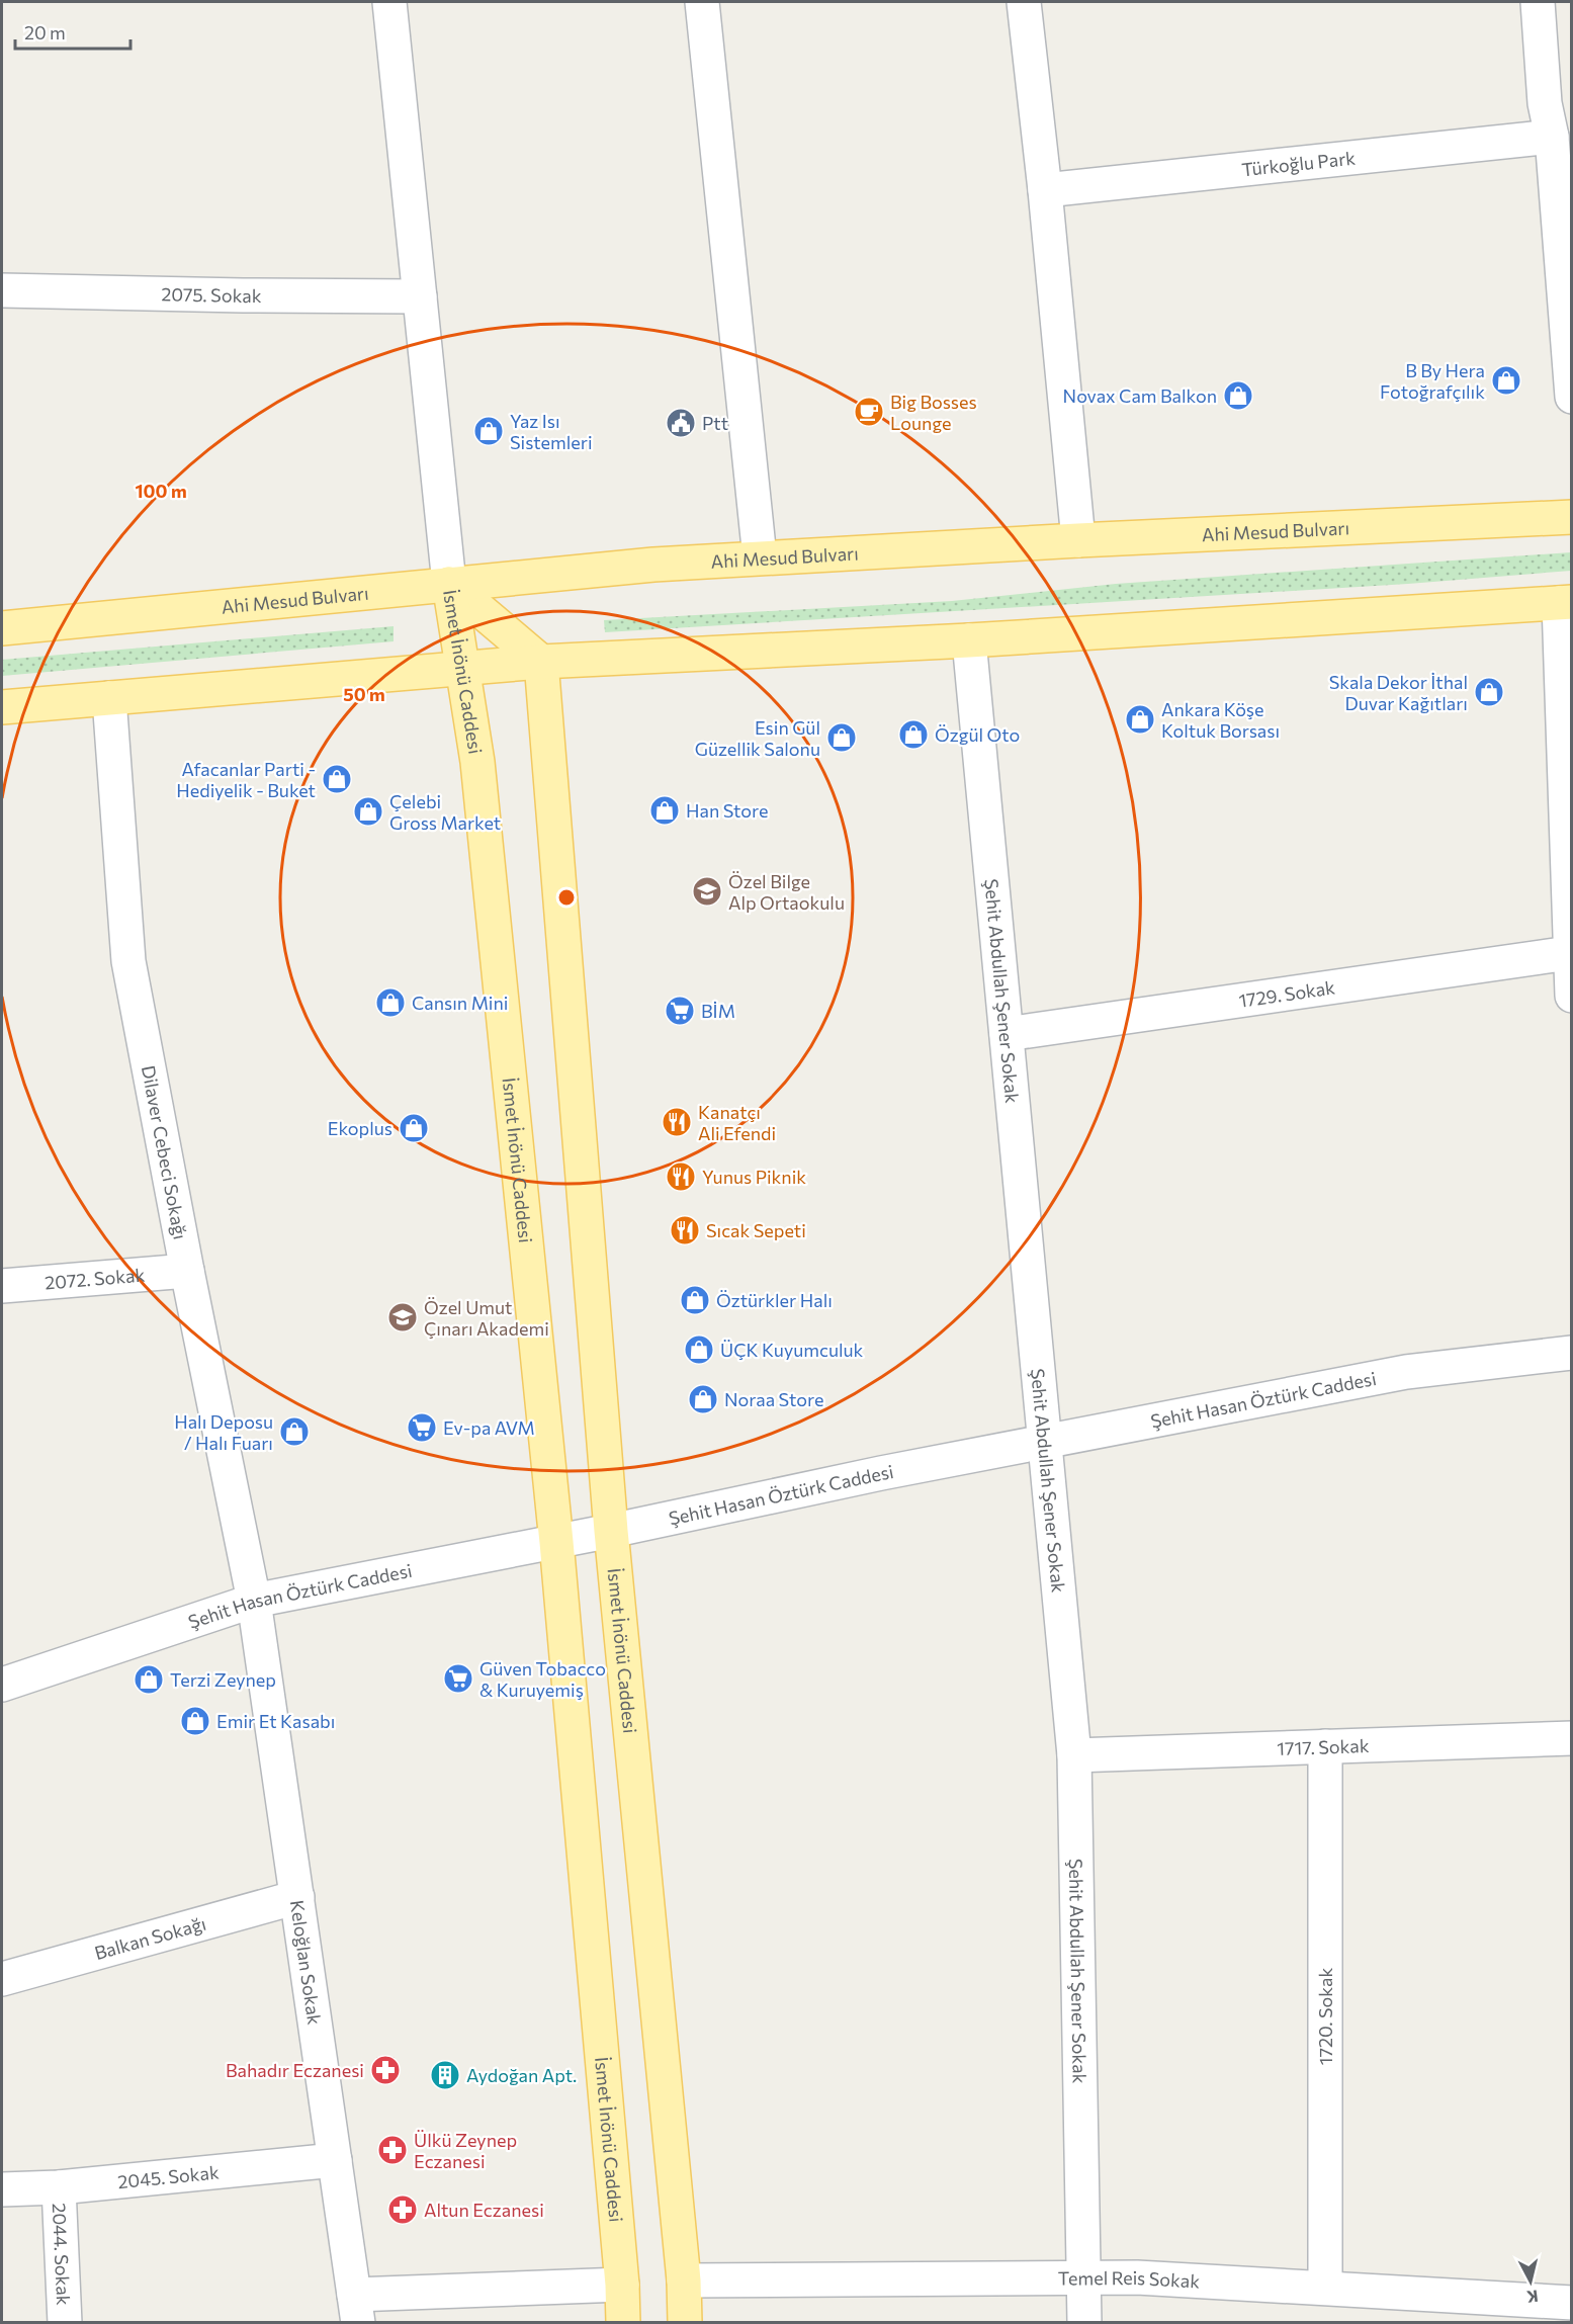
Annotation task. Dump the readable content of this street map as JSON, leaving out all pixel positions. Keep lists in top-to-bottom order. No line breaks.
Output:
{"streets":{"main road":["Ahi Mesud Bulvarı","İsmet İnönü Caddesi"],"street":["Türkoğlu Park","2075. Sokak","Şehit Abdullah Şener Sokak","1729. Sokak","Dilaver Cebeci Sokağı","2072. Sokak","Şehit Hasan Öztürk Caddesi","1717. Sokak","Balkan Sokağı","Keloğlan Sokak","1720. Sokak","2045. Sokak","2044. Sokak","Temel Reis Sokak"]},"crossings":[["Ahi Mesud Bulvarı","İsmet İnönü Caddesi"],["İsmet İnönü Caddesi","Şehit Hasan Öztürk Caddesi"],["İsmet İnönü Caddesi","Temel Reis Sokak"],["Şehit Abdullah Şener Sokak","1729. Sokak"],["Şehit Abdullah Şener Sokak","Şehit Hasan Öztürk Caddesi"],["Şehit Abdullah Şener Sokak","1717. Sokak"],["Şehit Abdullah Şener Sokak","Temel Reis Sokak"],["Dilaver Cebeci Sokağı","2072. Sokak"],["Dilaver Cebeci Sokağı","Şehit Hasan Öztürk Caddesi"],["Dilaver Cebeci Sokağı","Keloğlan Sokak"],["Şehit Hasan Öztürk Caddesi","Keloğlan Sokak"],["1717. Sokak","1720. Sokak"],["Balkan Sokağı","Keloğlan Sokak"],["Keloğlan Sokak","2045. Sokak"],["1720. Sokak","Temel Reis Sokak"],["2045. Sokak","2044. Sokak"]],"places":{"shop":["B By Hera Fotoğrafçılık","Novax Cam Balkon","Yaz Isı Sistemleri","Skala Dekor İthal Duvar Kağıtları","Ankara Köşe Koltuk Borsası","Özgül Oto","Esin Gül Güzellik Salonu","Afacanlar Parti - Hediyelik - Buket","Han Store","Çelebi Gross Market","Cansın Mini","Ekoplus","Öztürkler Halı","ÜÇK Kuyumculuk","Noraa Store","Halı Deposu / Halı Fuarı","Terzi Zeynep","Emir Et Kasabı"],"cafe":["Big Bosses Lounge"],"public building":["Ptt"],"school or university":["Özel Bilge Alp Ortaokulu","Özel Umut Çınarı Akademi"],"supermarket":["BİM","Ev-pa AVM","Güven Tobacco & Kuruyemiş"],"restaurant":["Kanatçı Ali Efendi","Yunus Piknik","Sıcak Sepeti"],"pharmacy":["Bahadır Eczanesi","Ülkü Zeynep Eczanesi","Altun Eczanesi"],"building":["Aydoğan Apt."]},"scale_bar":"20 m","north":"bottom","rings":["100 m","50 m"]}
